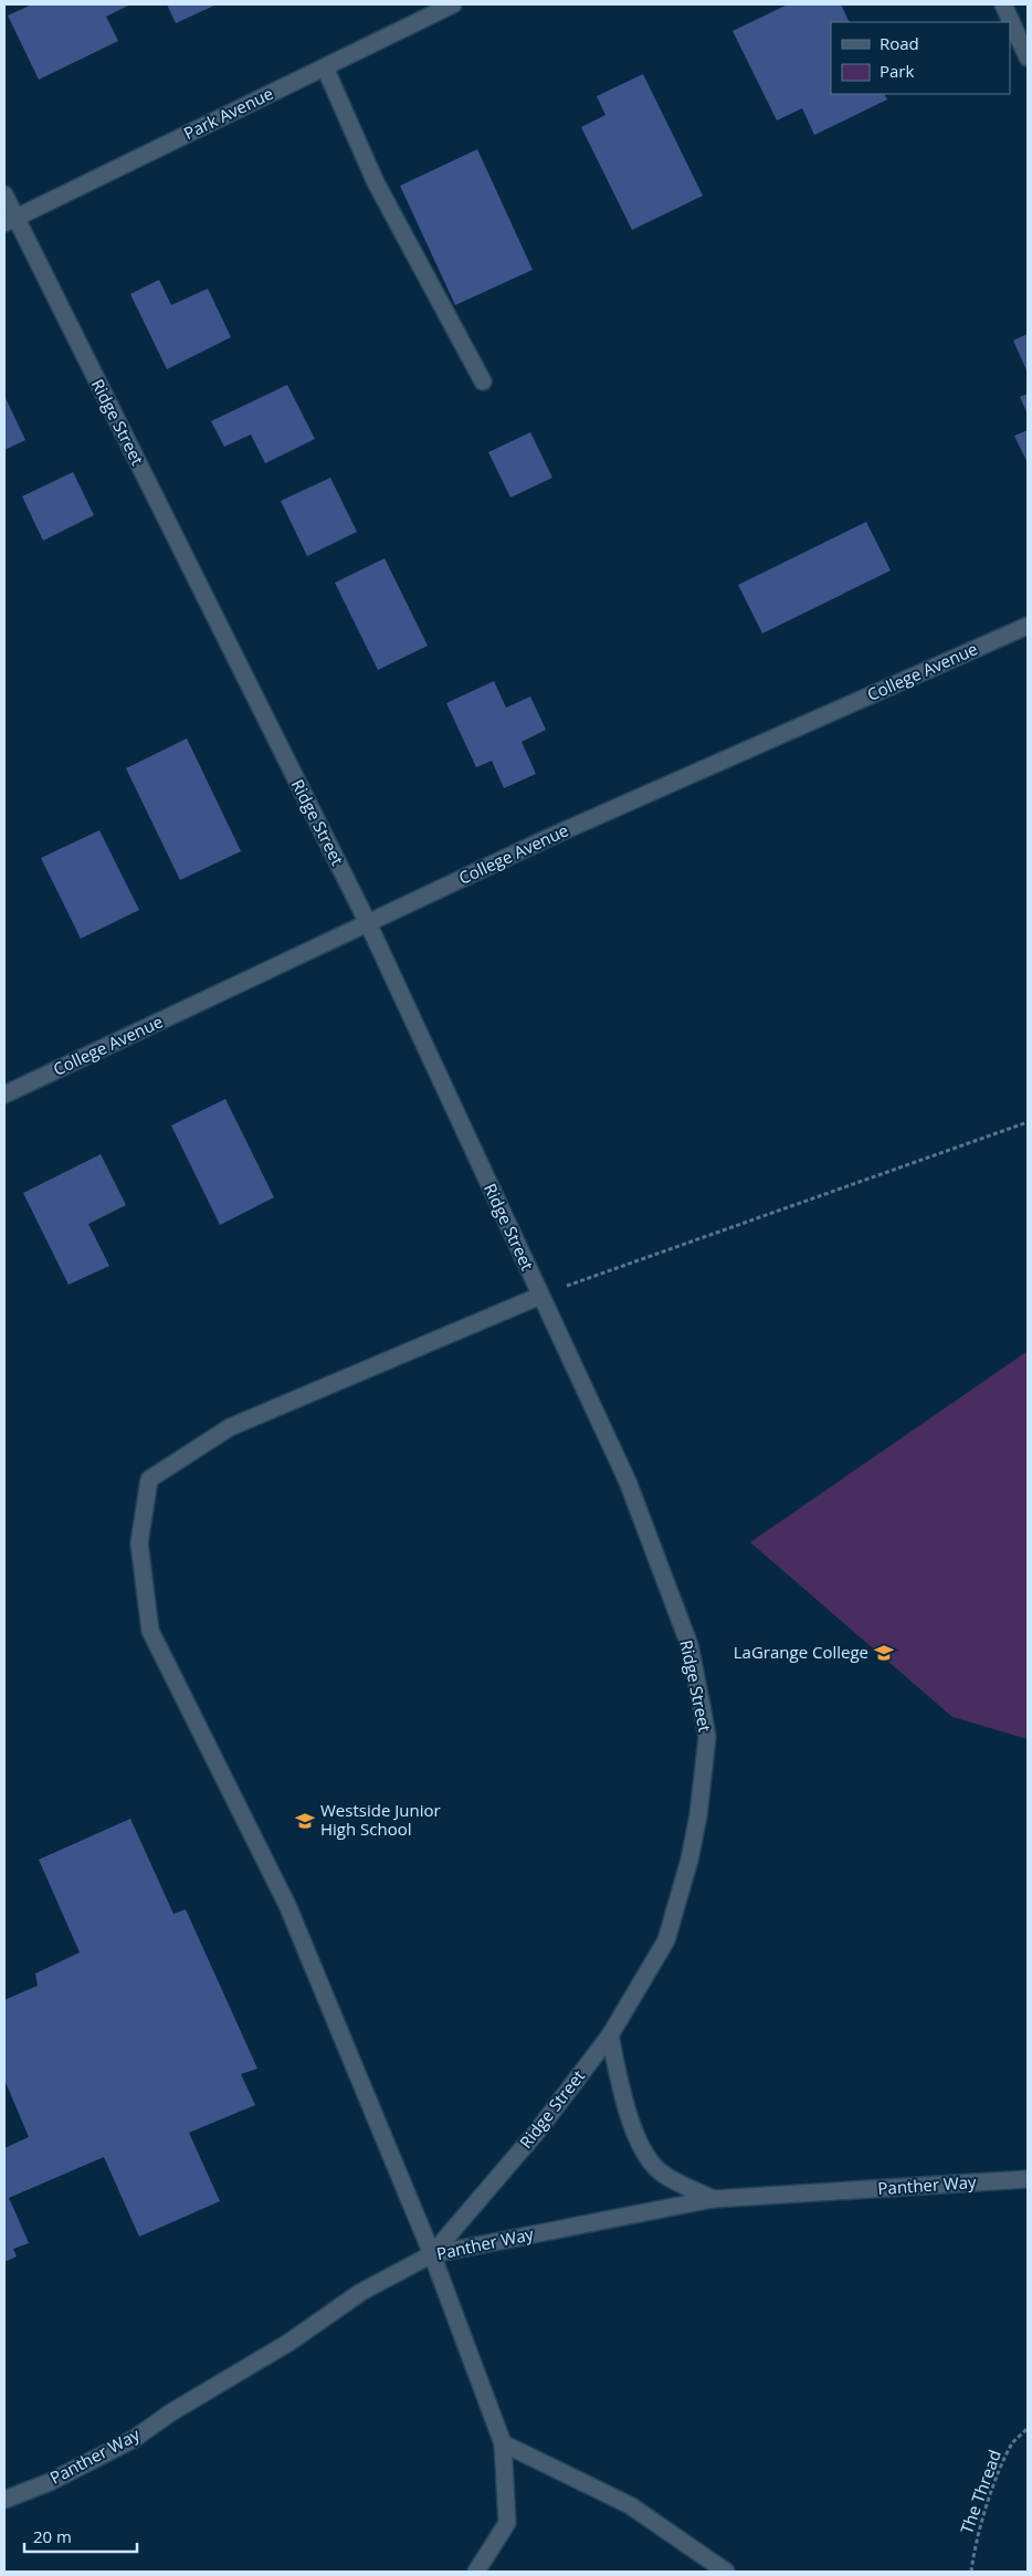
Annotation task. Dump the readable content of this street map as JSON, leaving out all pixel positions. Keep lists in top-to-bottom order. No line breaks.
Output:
{"streets":{"street":["Park Avenue","Ridge Street","College Avenue","Panther Way"],"path":["The Thread"]},"crossings":[["Park Avenue","Ridge Street"],["Ridge Street","College Avenue"],["Ridge Street","Panther Way"]],"places":{"school or university":["LaGrange College","Westside Junior High School"]},"legend":["Road","Park"],"scale_bar":"20 m"}
